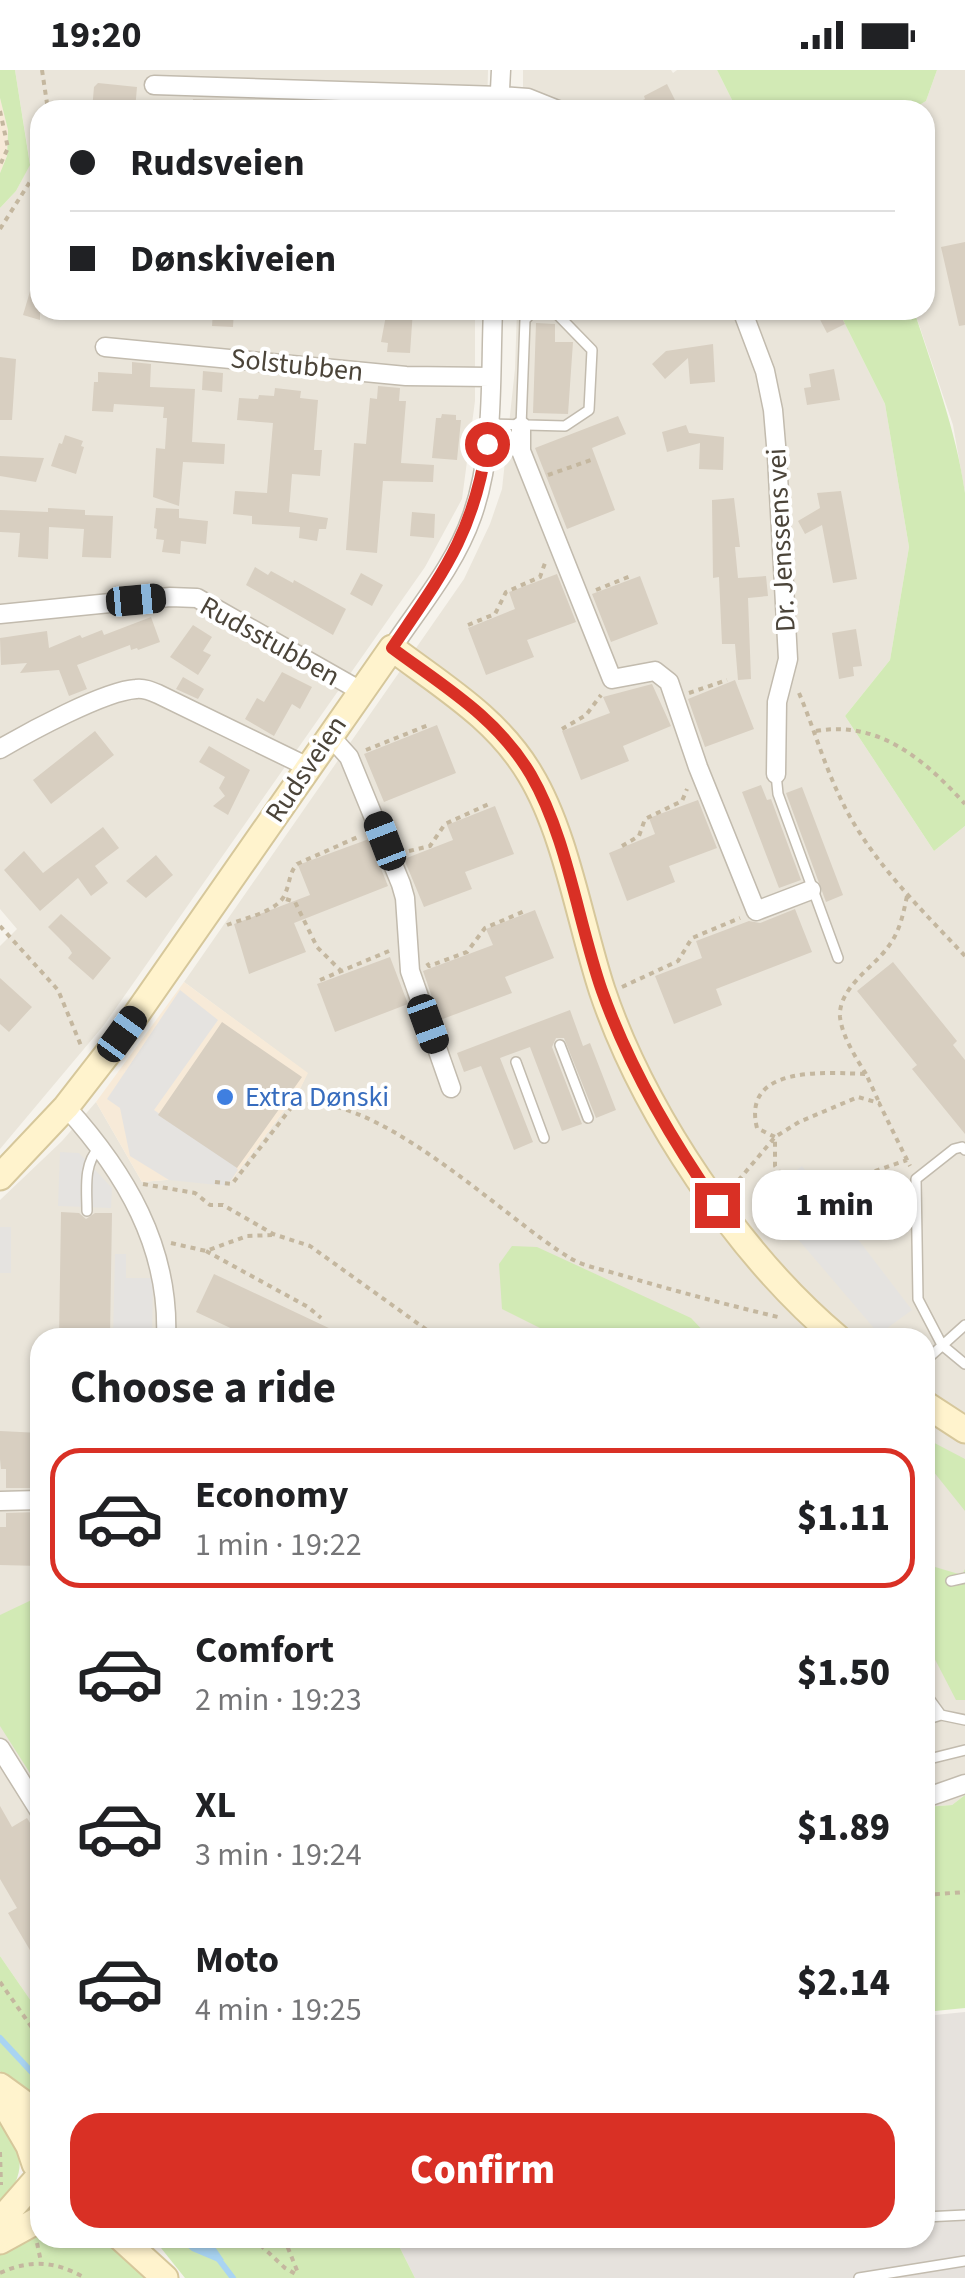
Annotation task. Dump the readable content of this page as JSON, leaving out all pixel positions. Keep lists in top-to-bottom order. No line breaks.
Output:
{"streets":{"street":["Solstubben","Dr. Jenssens vei","Rudsstubben","Rudsveien"]},"crossings":[["Solstubben","Rudsveien"],["Rudsstubben","Rudsveien"]],"places":["Extra Dønski"],"page":{"status":"19:20","banner":["Rudsveien","Dønskiveien"],"bubble":"1 min","heading":"Choose a ride","list":[{"name":"Economy","note":"1 min · 19:22","value":"$1.11"},{"name":"Comfort","note":"2 min · 19:23","value":"$1.50"},{"name":"XL","note":"3 min · 19:24","value":"$1.89"},{"name":"Moto","note":"4 min · 19:25","value":"$2.14"}],"buttons":"Confirm"}}
